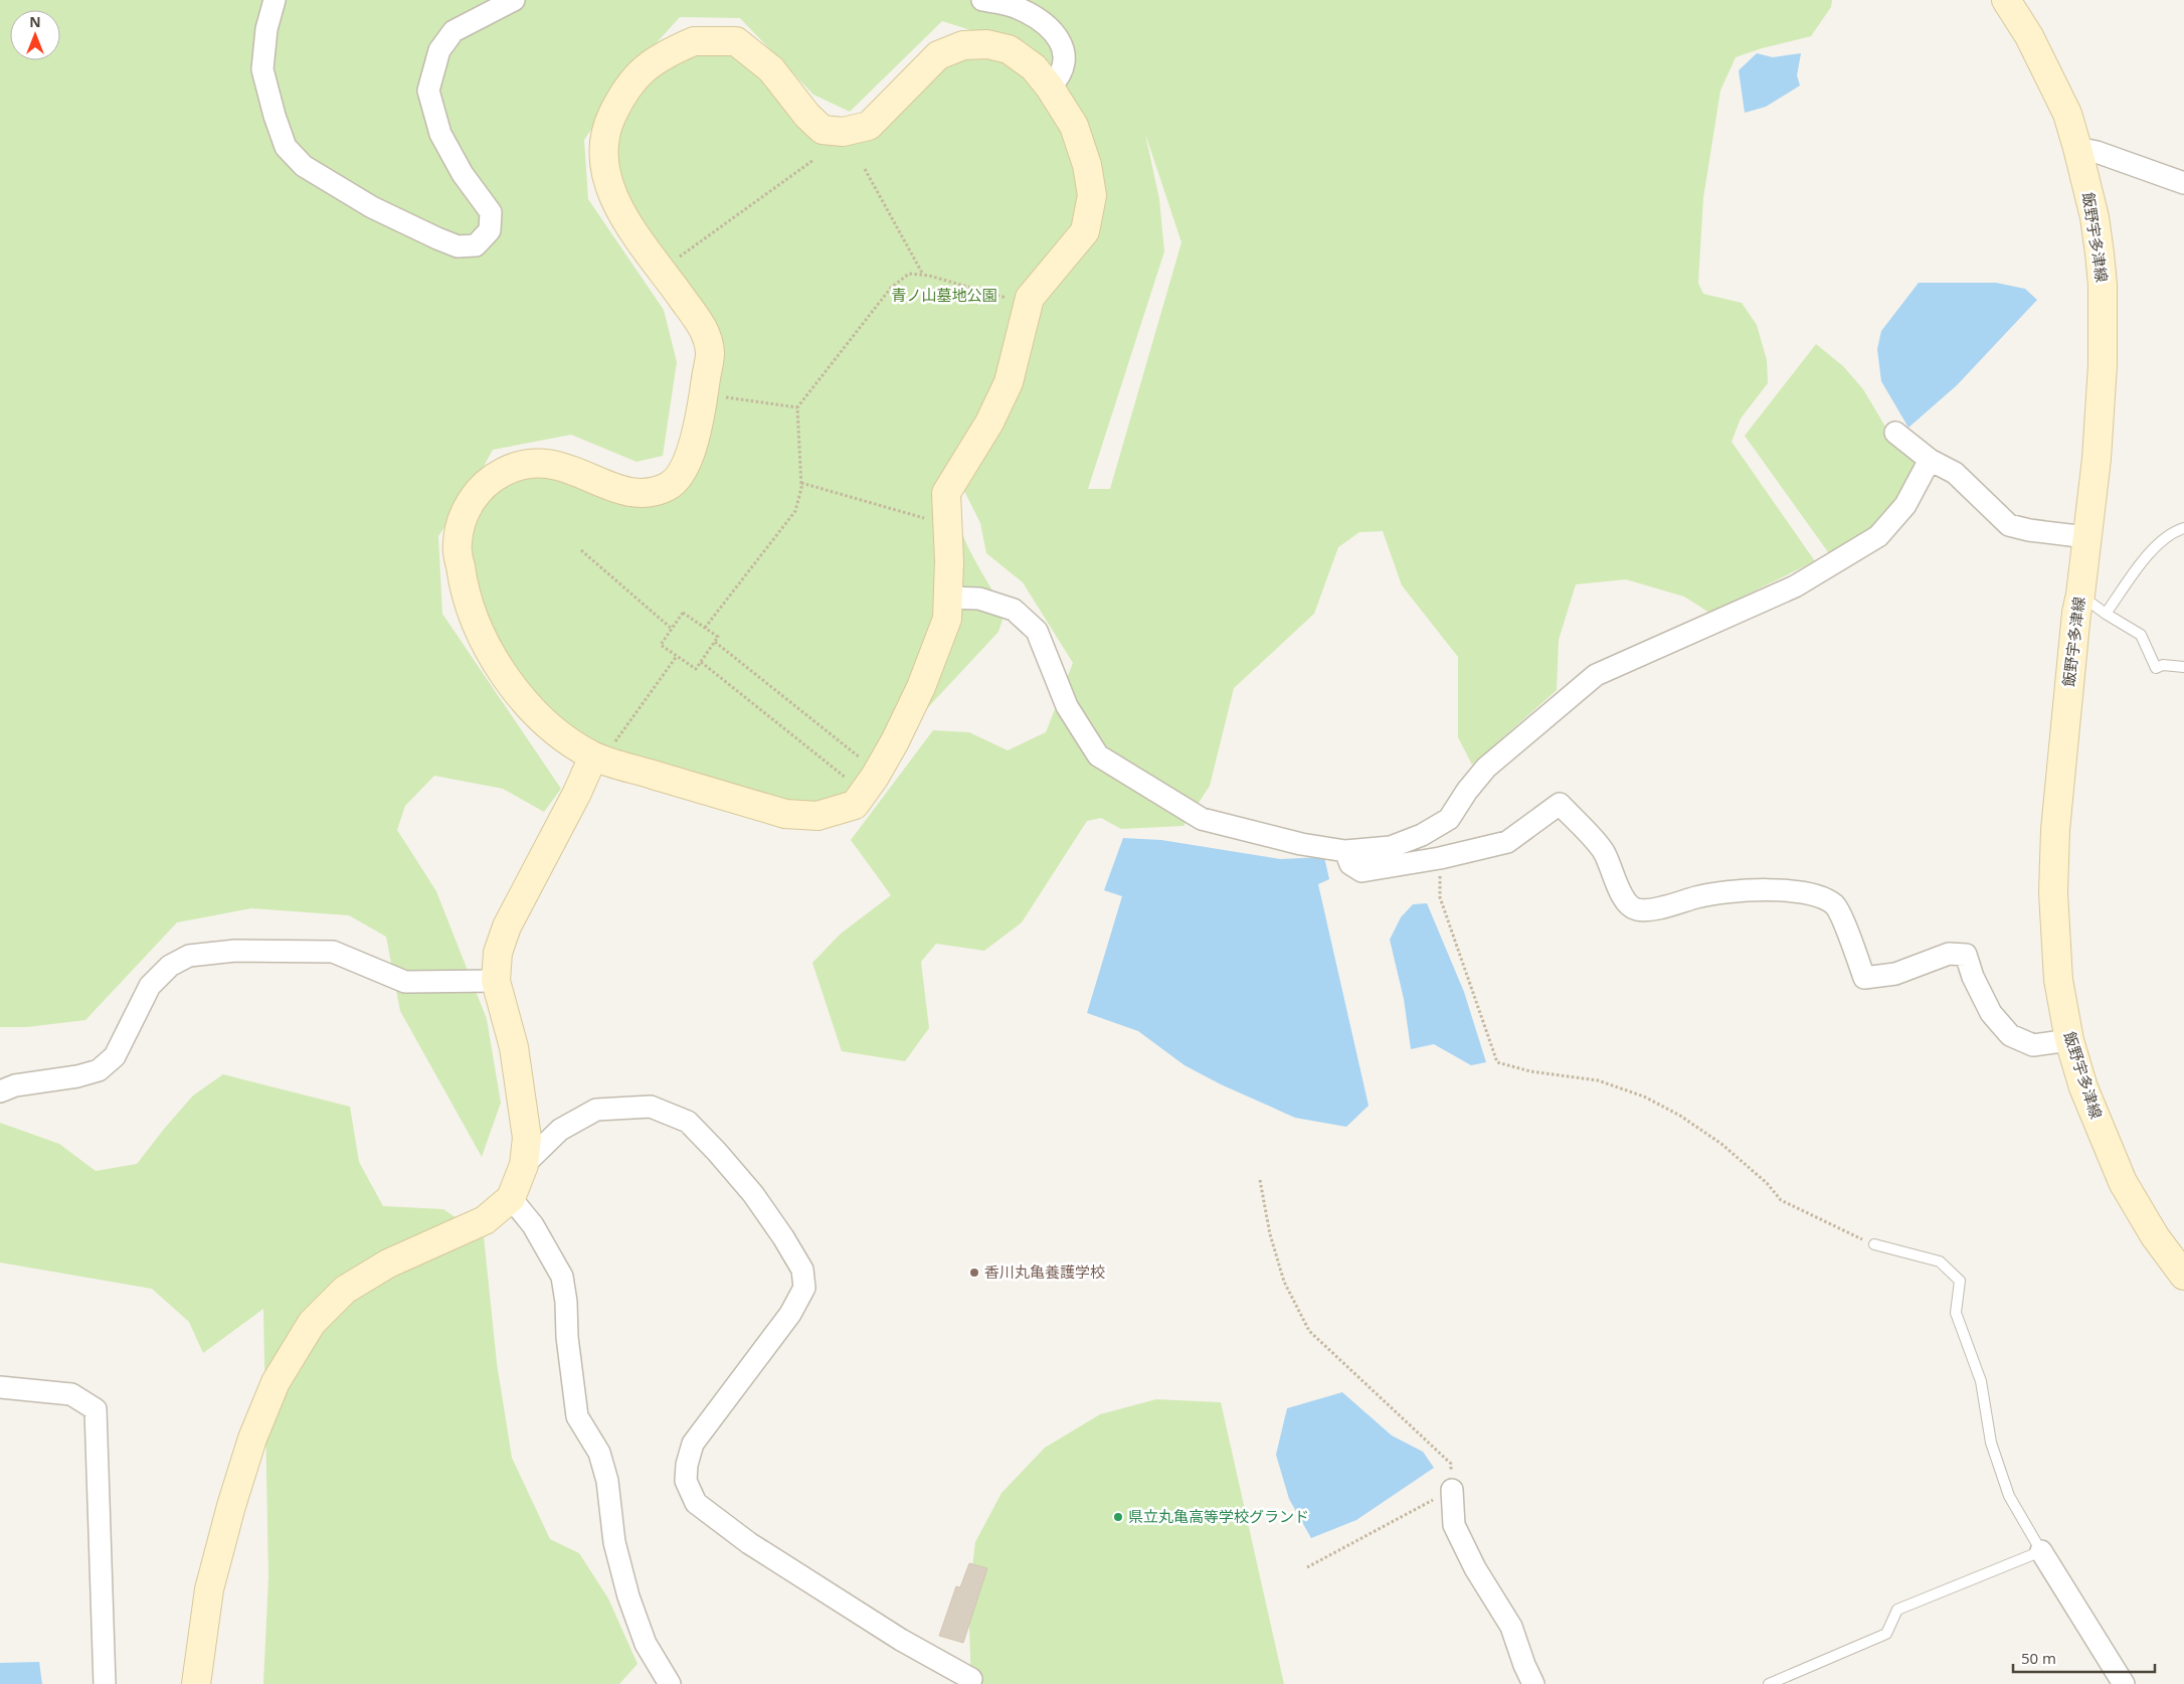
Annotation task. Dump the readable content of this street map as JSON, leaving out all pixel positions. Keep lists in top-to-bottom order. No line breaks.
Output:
{"streets":{"street":["飯野宇多津線"]},"parks":["青ノ山墓地公園"],"places":["香川丸亀養護学校","県立丸亀高等学校グランド"],"scale_bar":"50 m","north":"top"}
